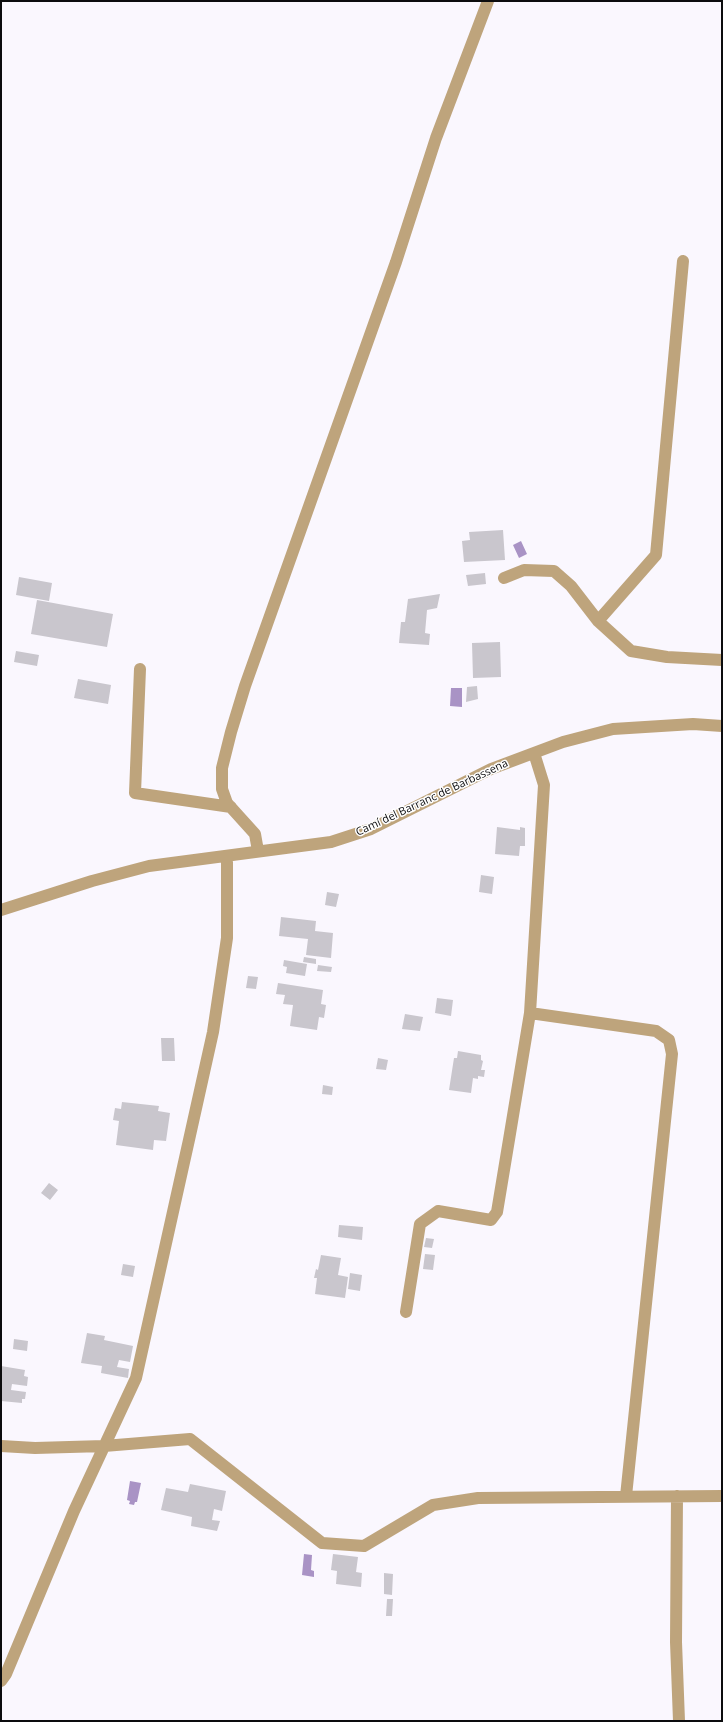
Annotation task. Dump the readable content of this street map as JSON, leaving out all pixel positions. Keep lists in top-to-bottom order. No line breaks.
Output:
{"streets":{"street":["Camí del Barranc de Barbassena"]}}
